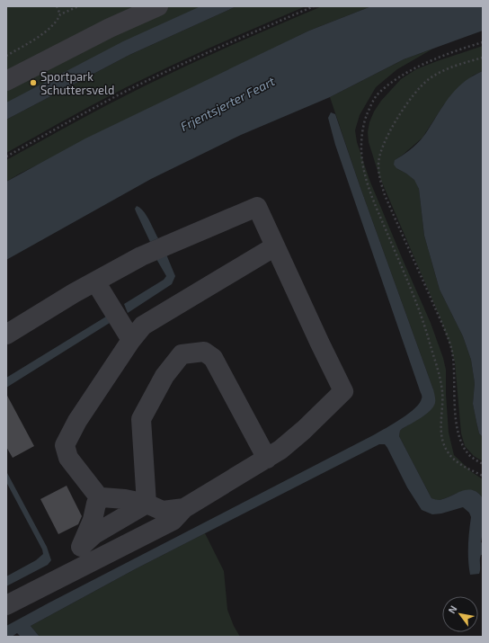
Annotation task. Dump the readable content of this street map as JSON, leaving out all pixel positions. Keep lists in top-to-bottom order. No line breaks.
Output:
{"water":["Frjentsjerter Feart"],"places":["Sportpark Schuttersveld"],"north":"top left"}
